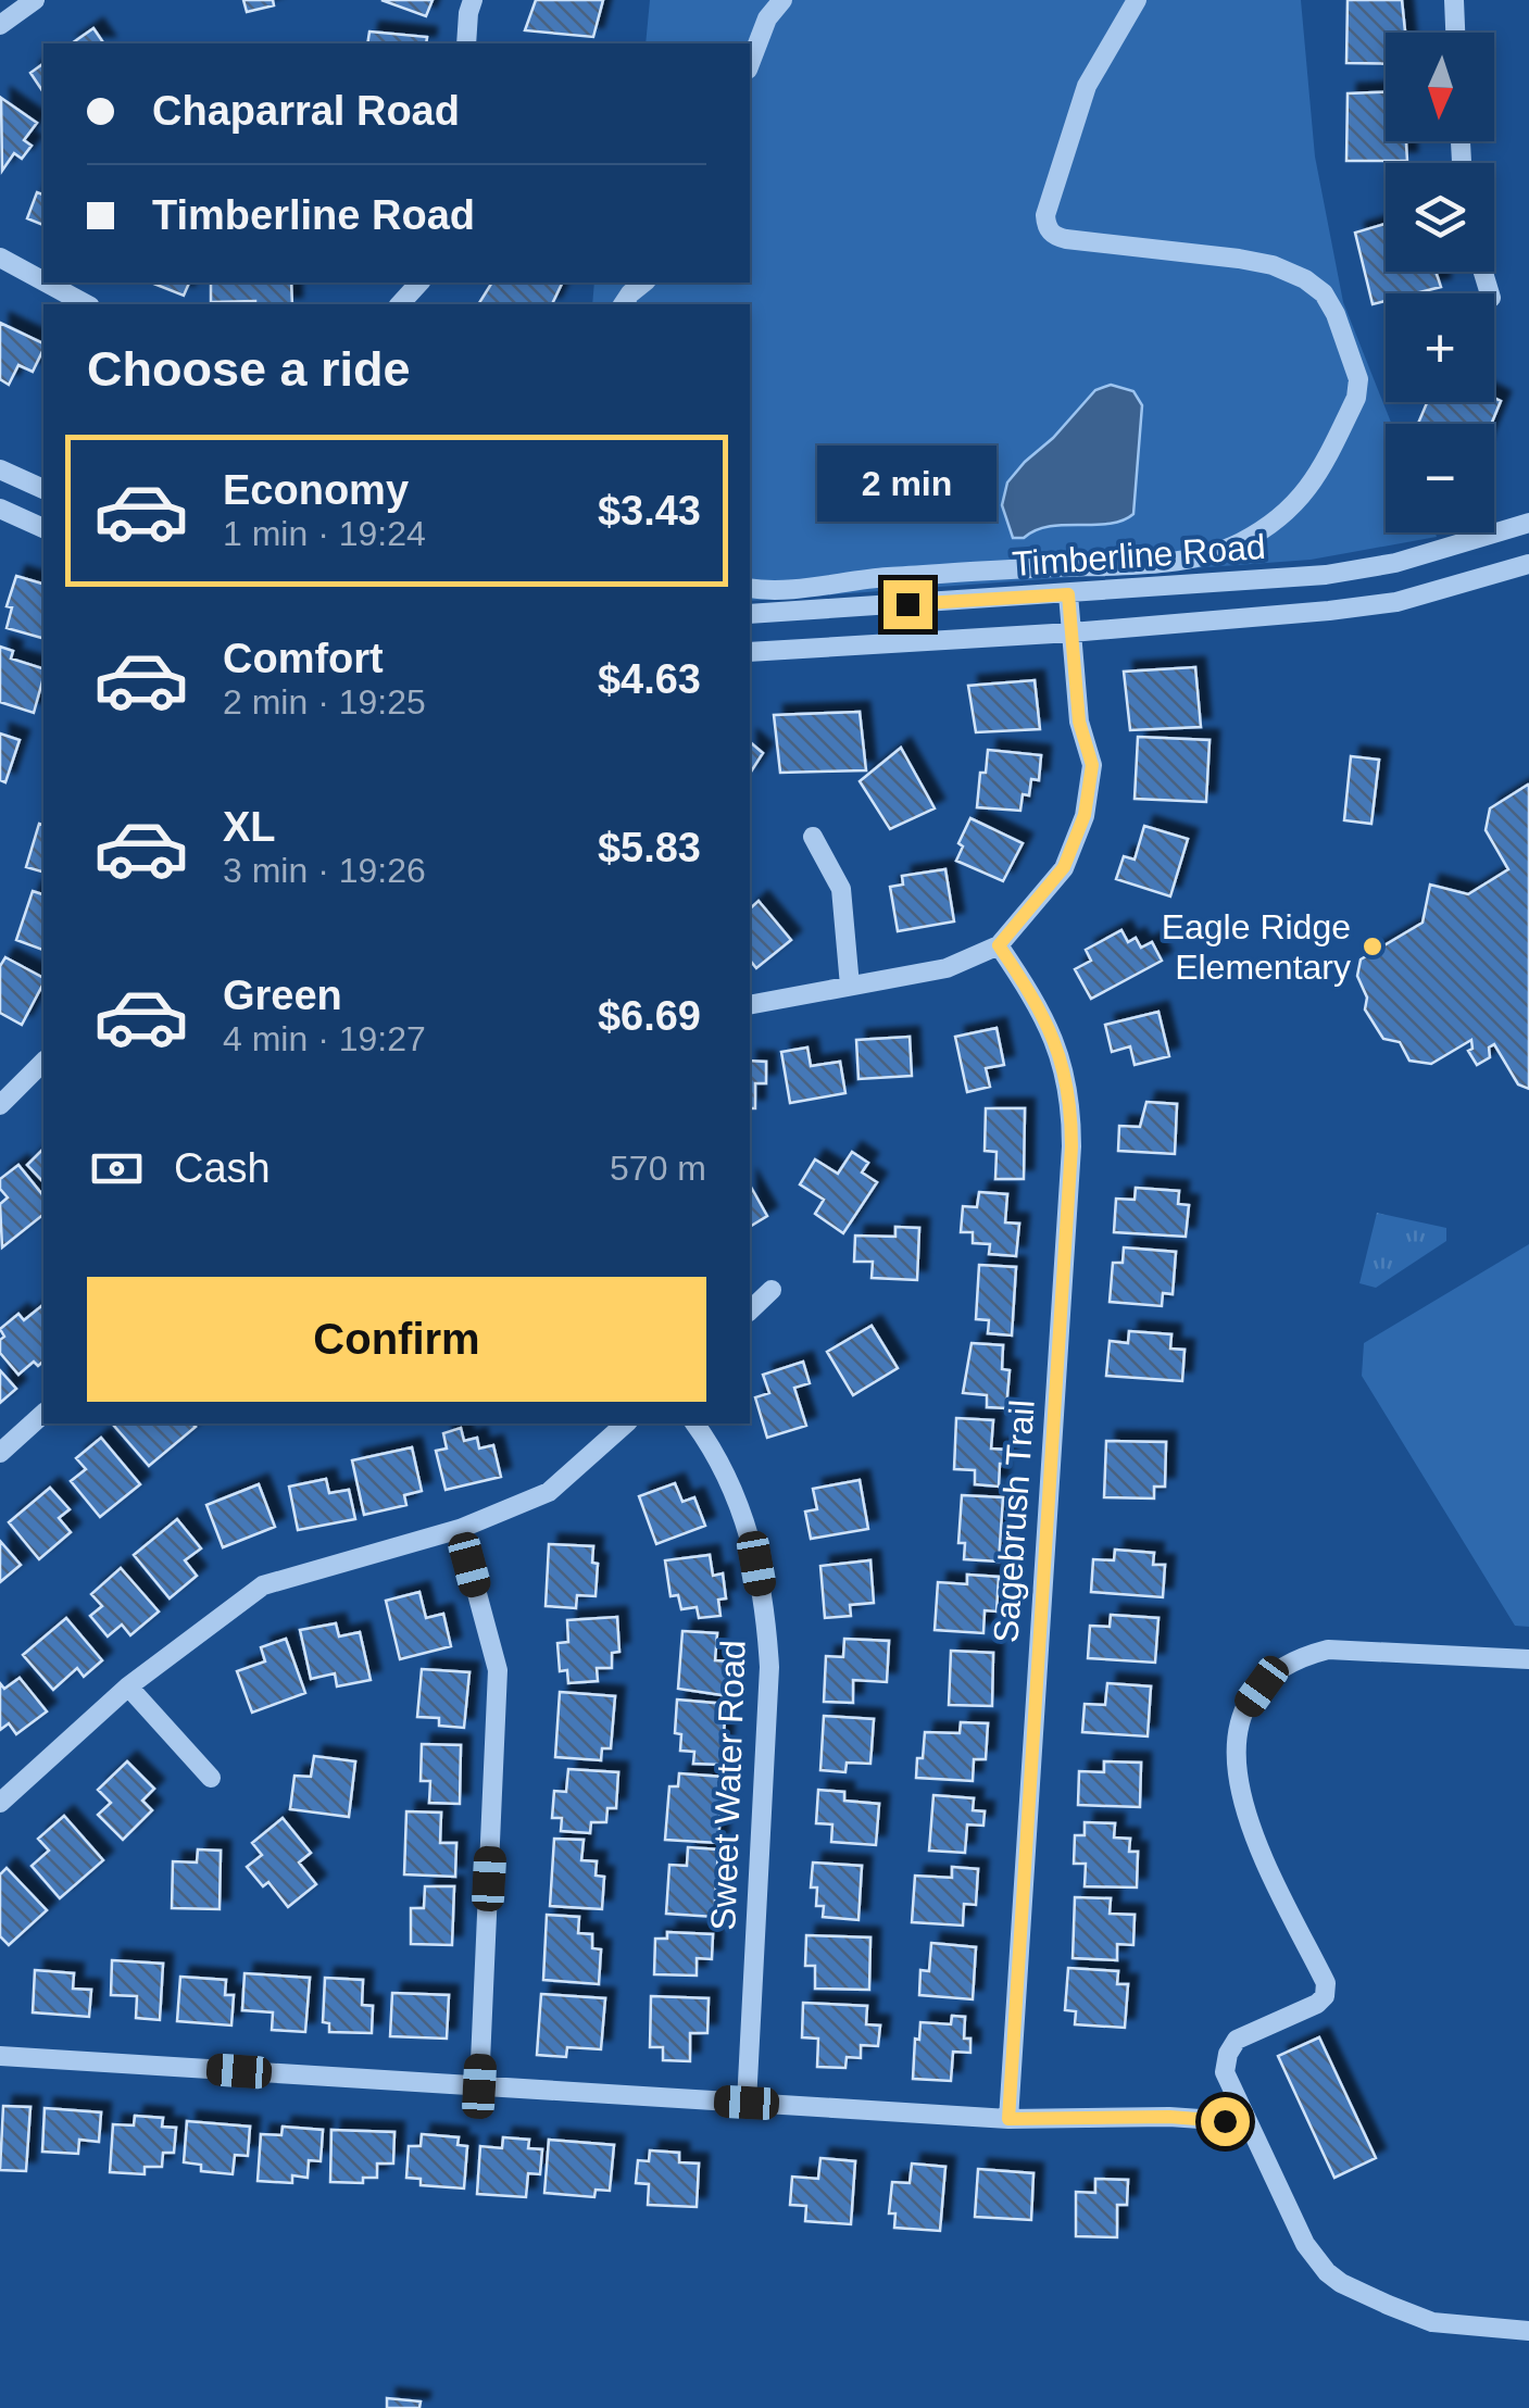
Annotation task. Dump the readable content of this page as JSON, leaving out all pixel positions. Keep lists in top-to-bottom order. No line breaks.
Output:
{"streets":{"street":["Timberline Road","Sagebrush Trail","Sweet Water Road"]},"places":["Eagle Ridge Elementary"],"north":"bottom","page":{"map_buttons":["+","−"],"banner":["Chaparral Road","Timberline Road"],"heading":"Choose a ride","list":[{"name":"Economy","note":"1 min · 19:24","value":"$3.43"},{"name":"Comfort","note":"2 min · 19:25","value":"$4.63"},{"name":"XL","note":"3 min · 19:26","value":"$5.83"},{"name":"Green","note":"4 min · 19:27","value":"$6.69"}],"bubble":"2 min","pay":["Cash","570 m"],"buttons":"Confirm"}}
